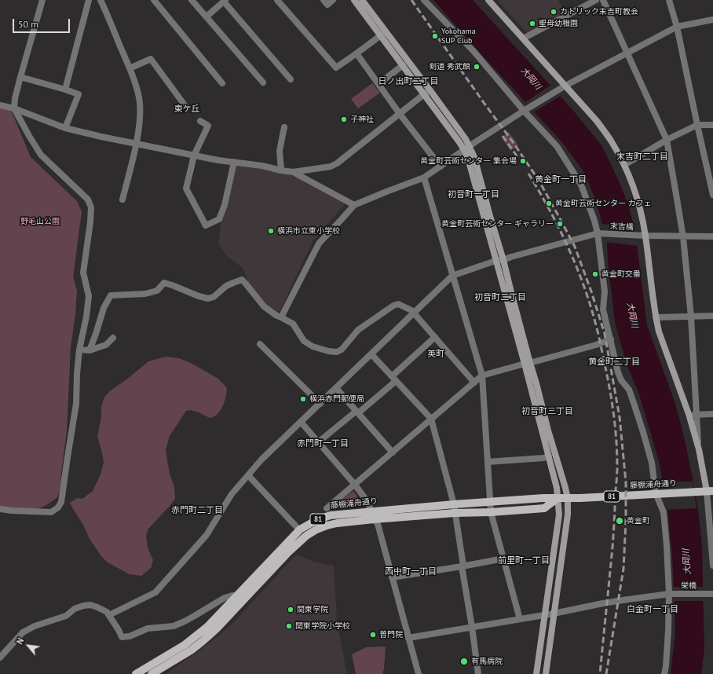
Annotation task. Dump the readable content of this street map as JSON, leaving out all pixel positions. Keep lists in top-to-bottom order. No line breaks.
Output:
{"streets":{"main road":["藤棚浦舟通り","81"],"street":["末吉橋","栄橋"]},"crossings":[["藤棚浦舟通り","81"]],"districts":["日ノ出町二丁目","東ケ丘","末吉町二丁目","黄金町一丁目","初音町一丁目","初音町二丁目","英町","黄金町二丁目","初音町三丁目","赤門町一丁目","赤門町二丁目","前里町一丁目","西中町一丁目","白金町一丁目"],"water":["大岡川"],"parks":["野毛山公園"],"places":["カトリック末吉町教会","聖母幼稚園","Yokohama SUP Club","剣道 秀武館","子神社","黄金町芸術センター 集会場","黄金町芸術センター カフェ","黄金町芸術センター ギャラリー","横浜市立東小学校","黄金町交番","横浜赤門郵便局","黄金町","関東学院","関東学院小学校","普門院","有馬病院"],"scale_bar":"50 m","north":"top left"}
